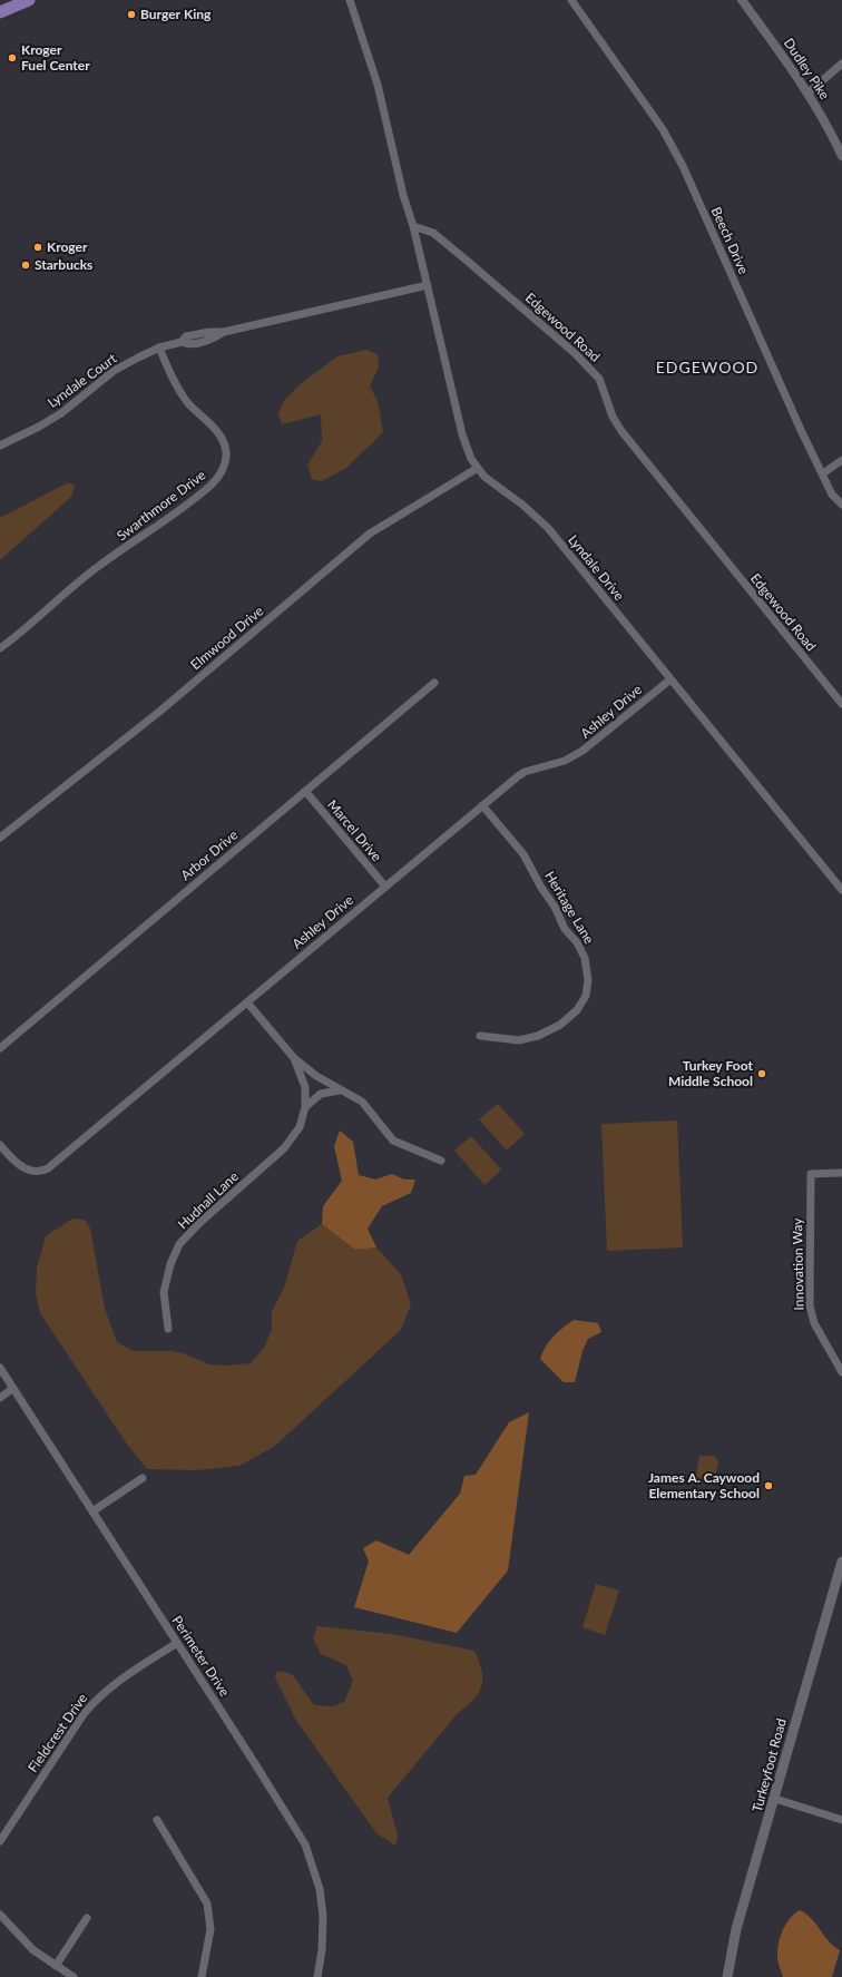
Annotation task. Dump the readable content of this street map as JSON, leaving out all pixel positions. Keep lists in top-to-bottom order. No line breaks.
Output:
{"streets":{"main road":["Turkeyfoot Road"],"street":["Dudley Pike","Beech Drive","Edgewood Road","Lyndale Court","Swarthmore Drive","Lyndale Drive","Elmwood Drive","Ashley Drive","Marcel Drive","Arbor Drive","Heritage Lane","Hudnall Lane","Innovation Way","Perimeter Drive","Fieldcrest Drive"]},"crossings":[["Edgewood Road","Lyndale Drive"],["Lyndale Court","Swarthmore Drive"],["Lyndale Court","Lyndale Drive"],["Lyndale Drive","Elmwood Drive"],["Lyndale Drive","Ashley Drive"],["Ashley Drive","Marcel Drive"],["Ashley Drive","Heritage Lane"],["Ashley Drive","Hudnall Lane"],["Marcel Drive","Arbor Drive"],["Perimeter Drive","Fieldcrest Drive"]],"districts":["EDGEWOOD"],"places":["Burger King","Kroger Fuel Center","Kroger","Starbucks","Turkey Foot Middle School","James A. Caywood Elementary School"]}
